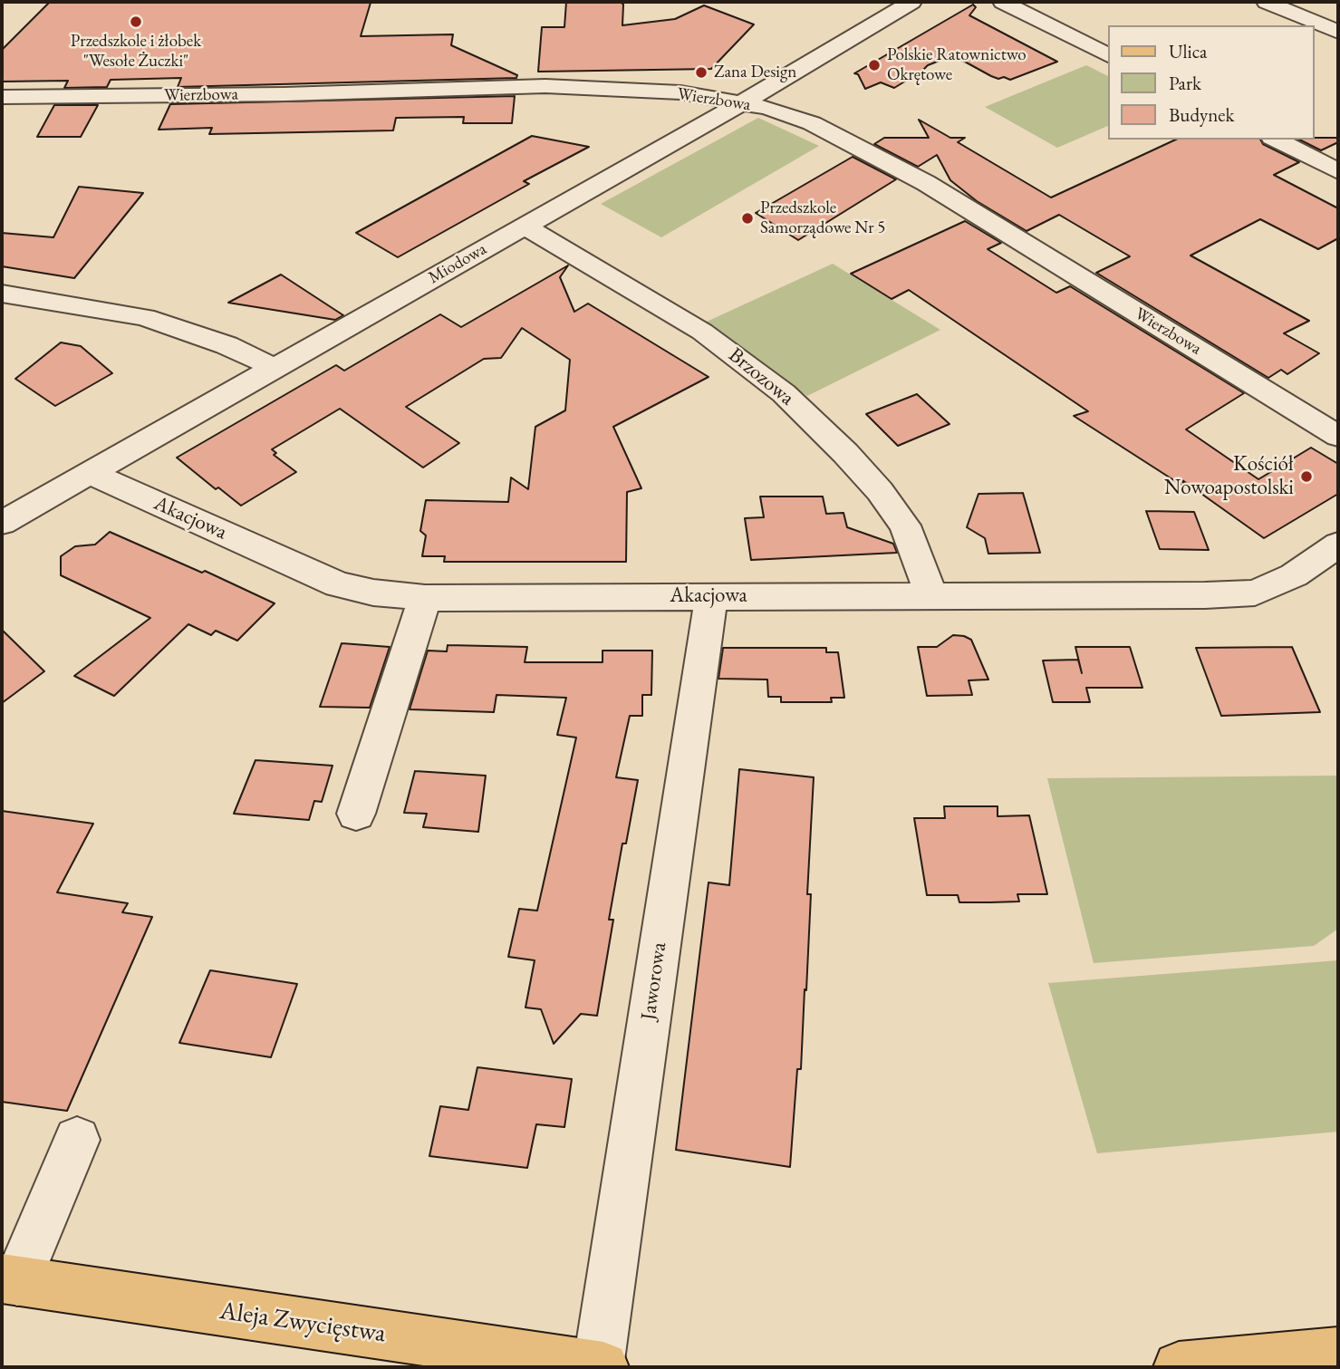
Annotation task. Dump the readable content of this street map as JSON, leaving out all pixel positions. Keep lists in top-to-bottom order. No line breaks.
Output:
{"streets":{"main road":["Aleja Zwycięstwa"],"street":["Wierzbowa","Miodowa","Brzozowa","Akacjowa","Jaworowa"]},"crossings":[["Wierzbowa","Miodowa"],["Miodowa","Brzozowa"],["Miodowa","Akacjowa"],["Brzozowa","Akacjowa"],["Akacjowa","Jaworowa"],["Jaworowa","Aleja Zwycięstwa"]],"places":["Przedszkole i żłobek \"Wesołe Żuczki\"","Polskie Ratownictwo Okrętowe","Zana Design","Przedszkole Samorządowe Nr 5","Kościół Nowoapostolski"],"legend":["Ulica","Park","Budynek"]}
